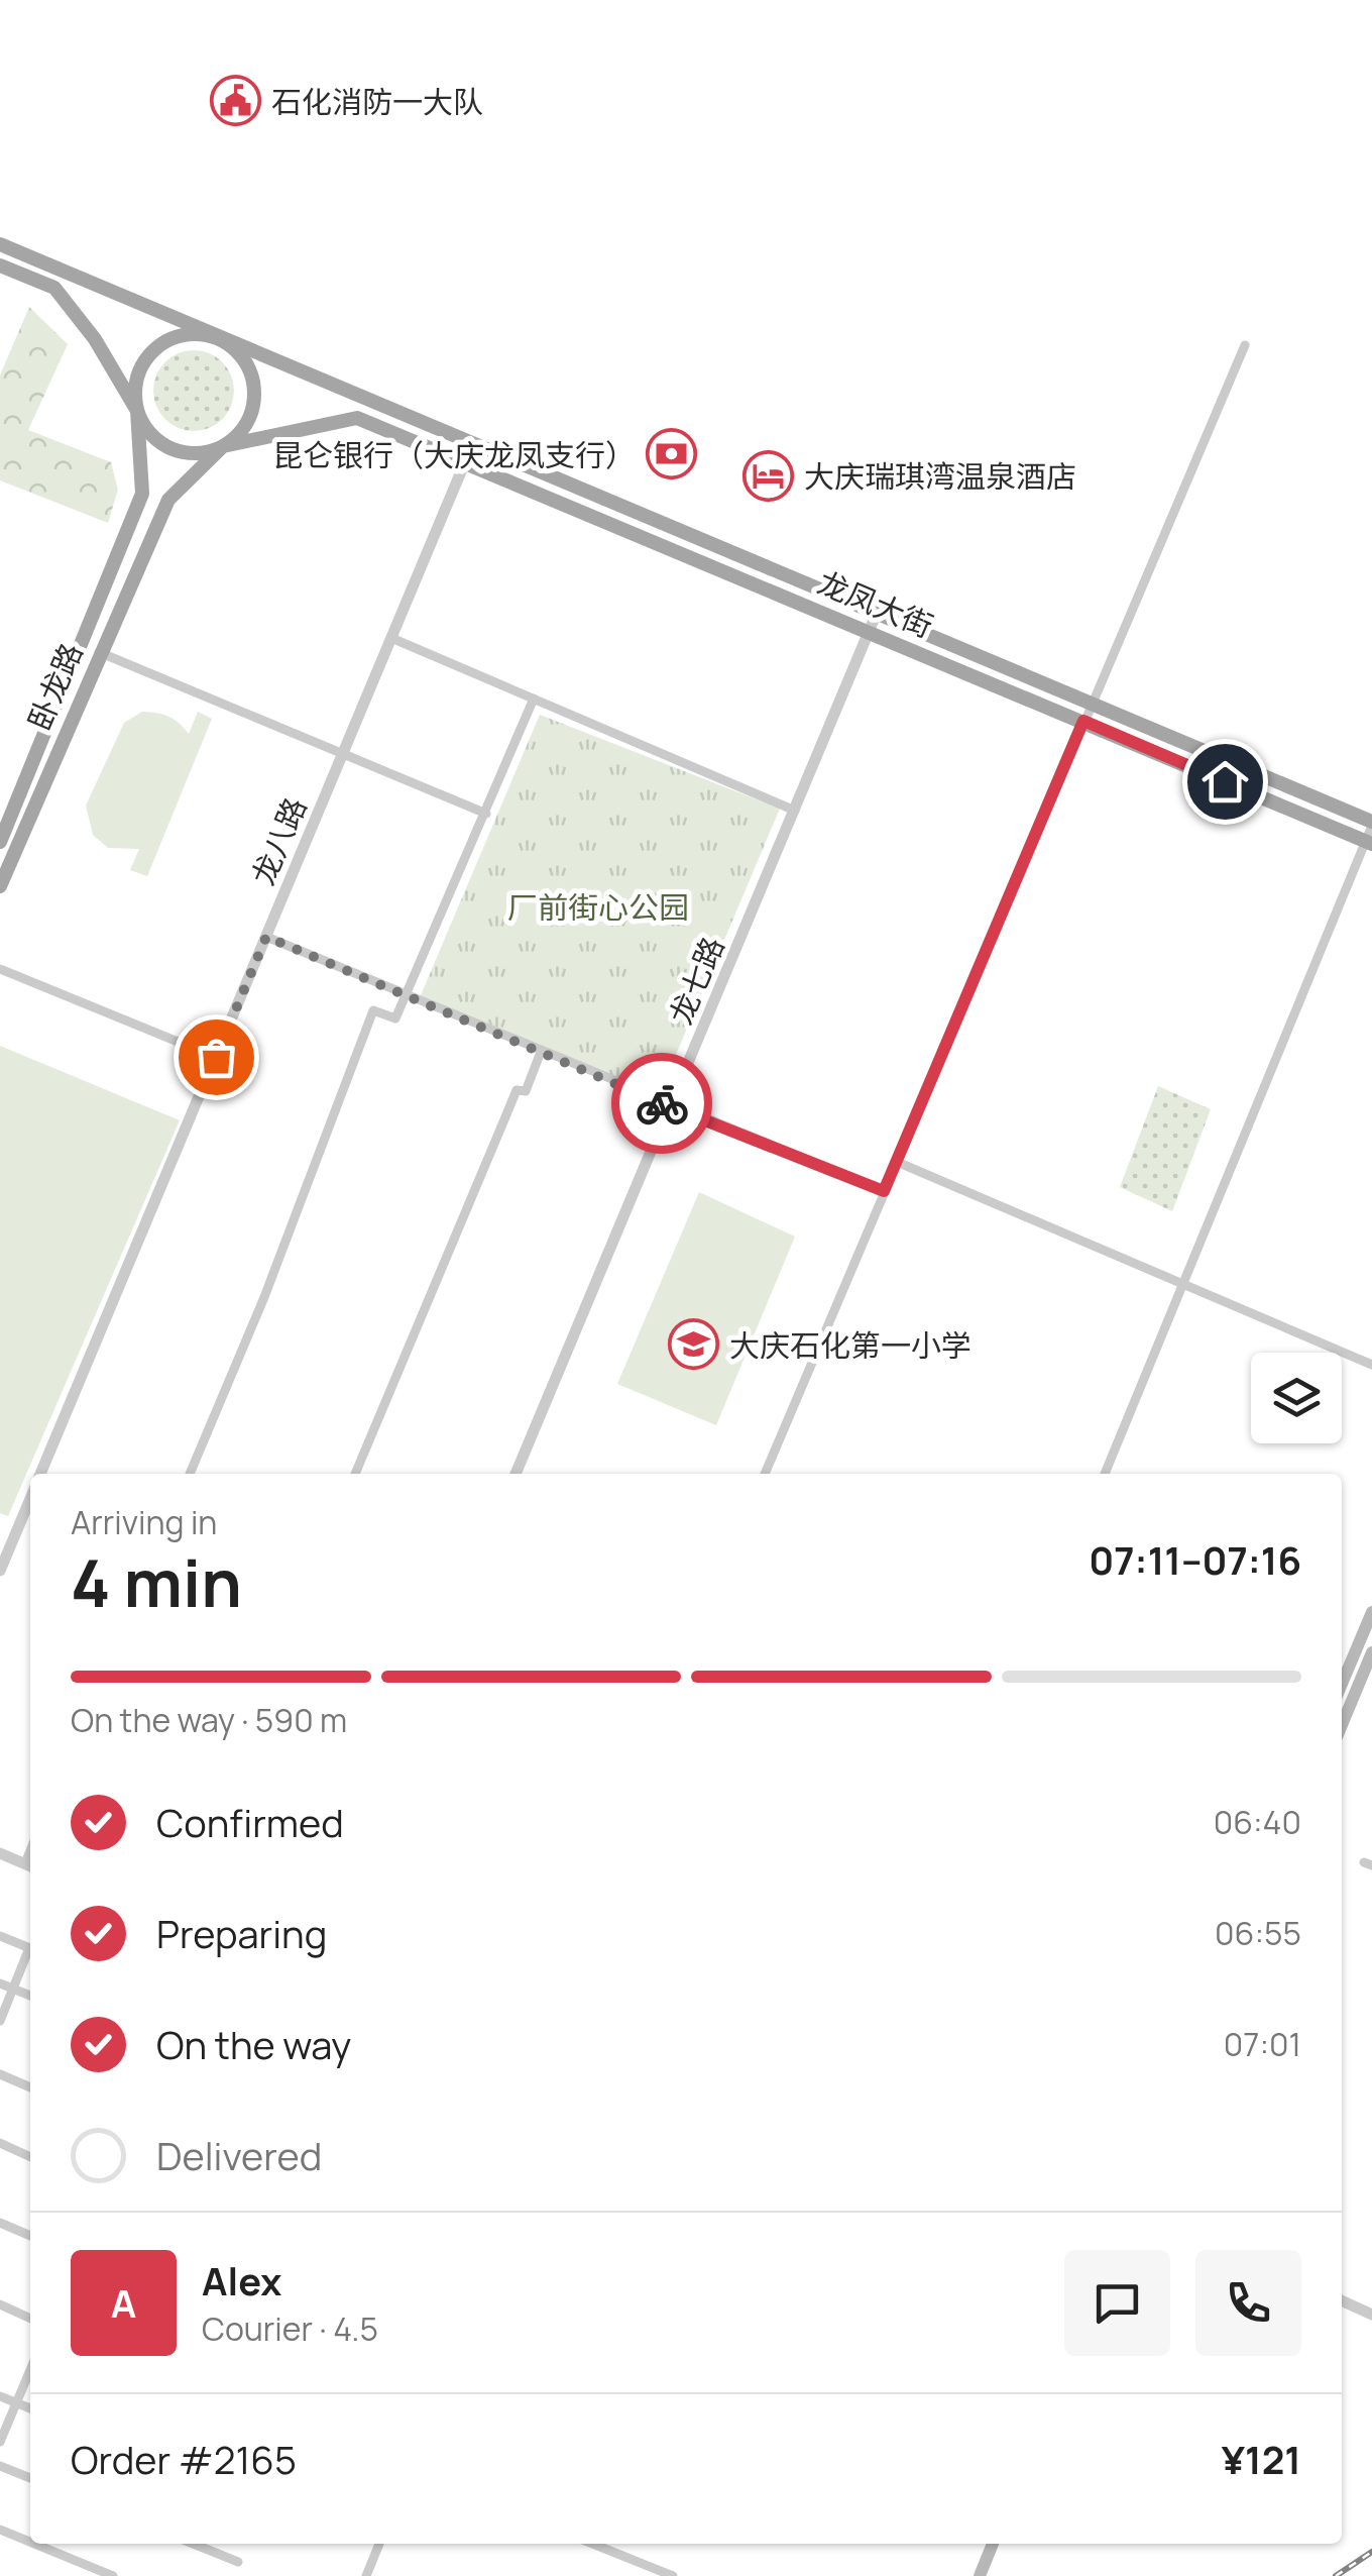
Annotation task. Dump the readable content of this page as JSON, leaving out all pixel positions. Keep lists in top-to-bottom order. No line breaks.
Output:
{"streets":{"main road":["龙凤大街","卧龙路"],"street":["龙八路","龙七路"]},"crossings":[["龙凤大街","卧龙路"],["龙凤大街","龙八路"],["龙凤大街","龙七路"]],"parks":["厂前街心公园"],"places":{"public building":["石化消防一大队"],"bank":["昆仑银行（大庆龙凤支行）"],"hotel":["大庆瑞琪湾温泉酒店"],"school or university":["大庆石化第一小学"]},"page":{"heading":["4 min","Arriving in","07:11–07:16"],"panel":["Alex","Courier · 4.5","Order #2165","¥121"],"bar":"On the way · 590 m","list":[["Confirmed","06:40"],["Preparing","06:55"],["On the way","07:01"],"Delivered"],"round":"A"}}
